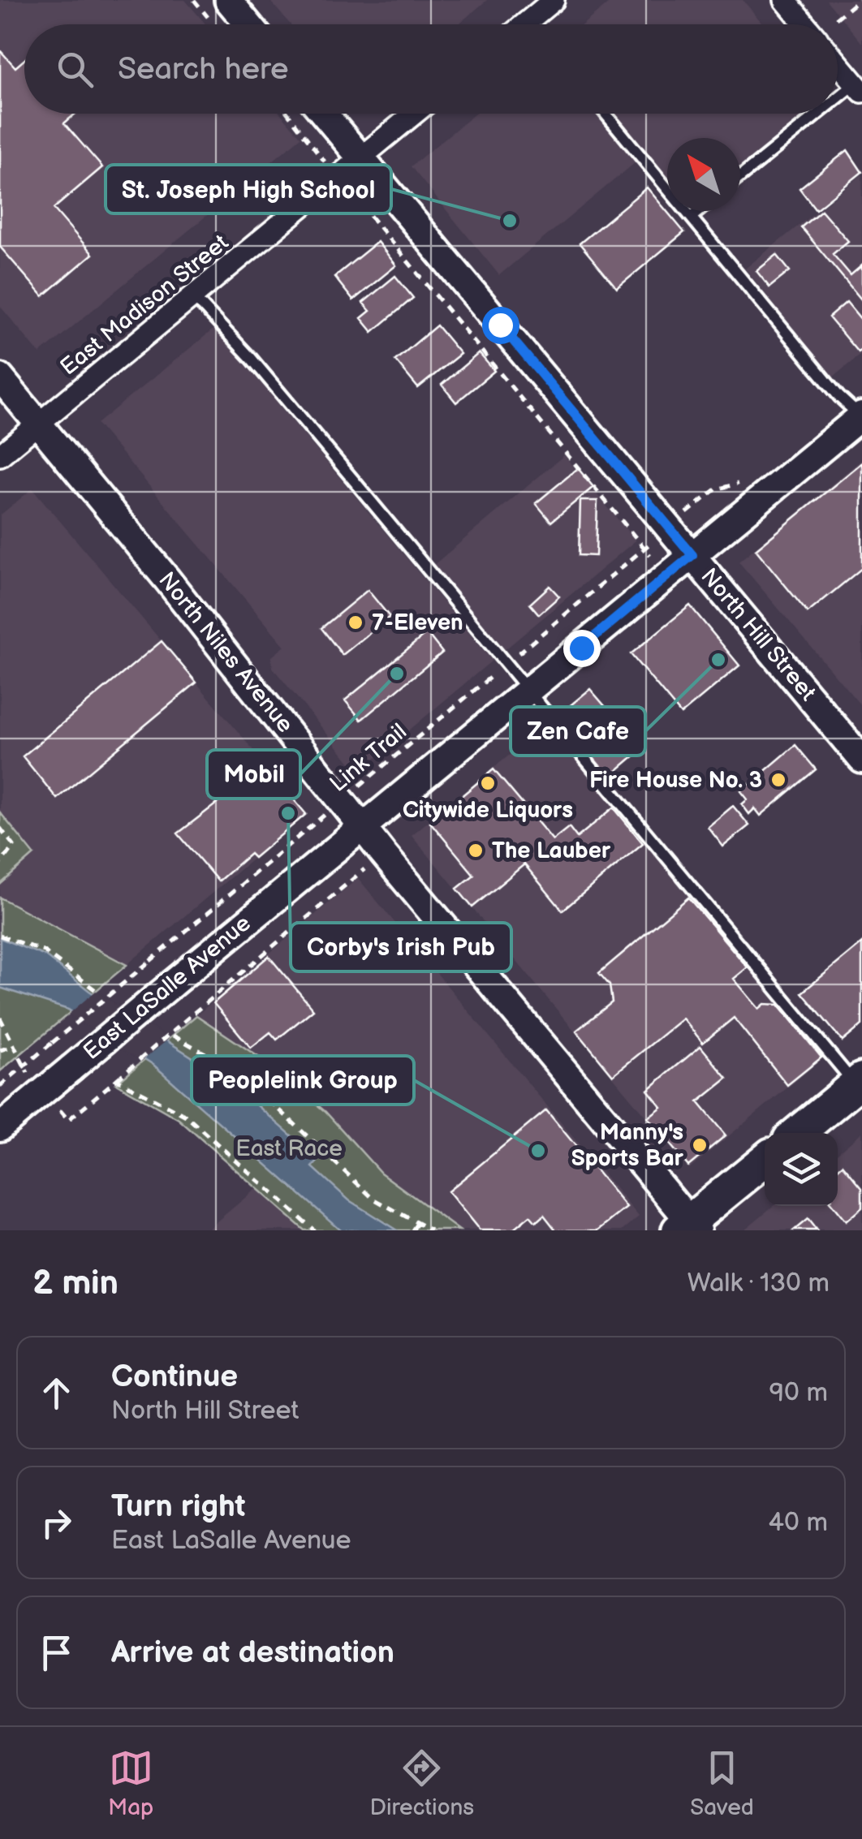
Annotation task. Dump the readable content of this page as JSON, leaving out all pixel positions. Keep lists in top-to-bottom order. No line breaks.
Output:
{"streets":{"street":["East Madison Street","North Hill Street","North Niles Avenue","East LaSalle Avenue"],"path":["Link Trail"]},"crossings":[["East Madison Street","North Hill Street"],["East Madison Street","North Niles Avenue"],["North Hill Street","East LaSalle Avenue"],["North Niles Avenue","Link Trail"],["North Niles Avenue","East LaSalle Avenue"]],"parks":["East Race"],"places":["St. Joseph High School","7-Eleven","Zen Cafe","Mobil","Fire House No. 3","Citywide Liquors","Corby's Irish Pub","The Lauber","Manny's Sports Bar","Peoplelink Group"],"north":"top left","page":{"search":"Search here","heading":["2 min","Walk · 130 m"],"list":[["Continue","North Hill Street","90 m"],["Turn right","East LaSalle Avenue","40 m"],"Arrive at destination"],"nav":["Map","Directions","Saved"]}}
